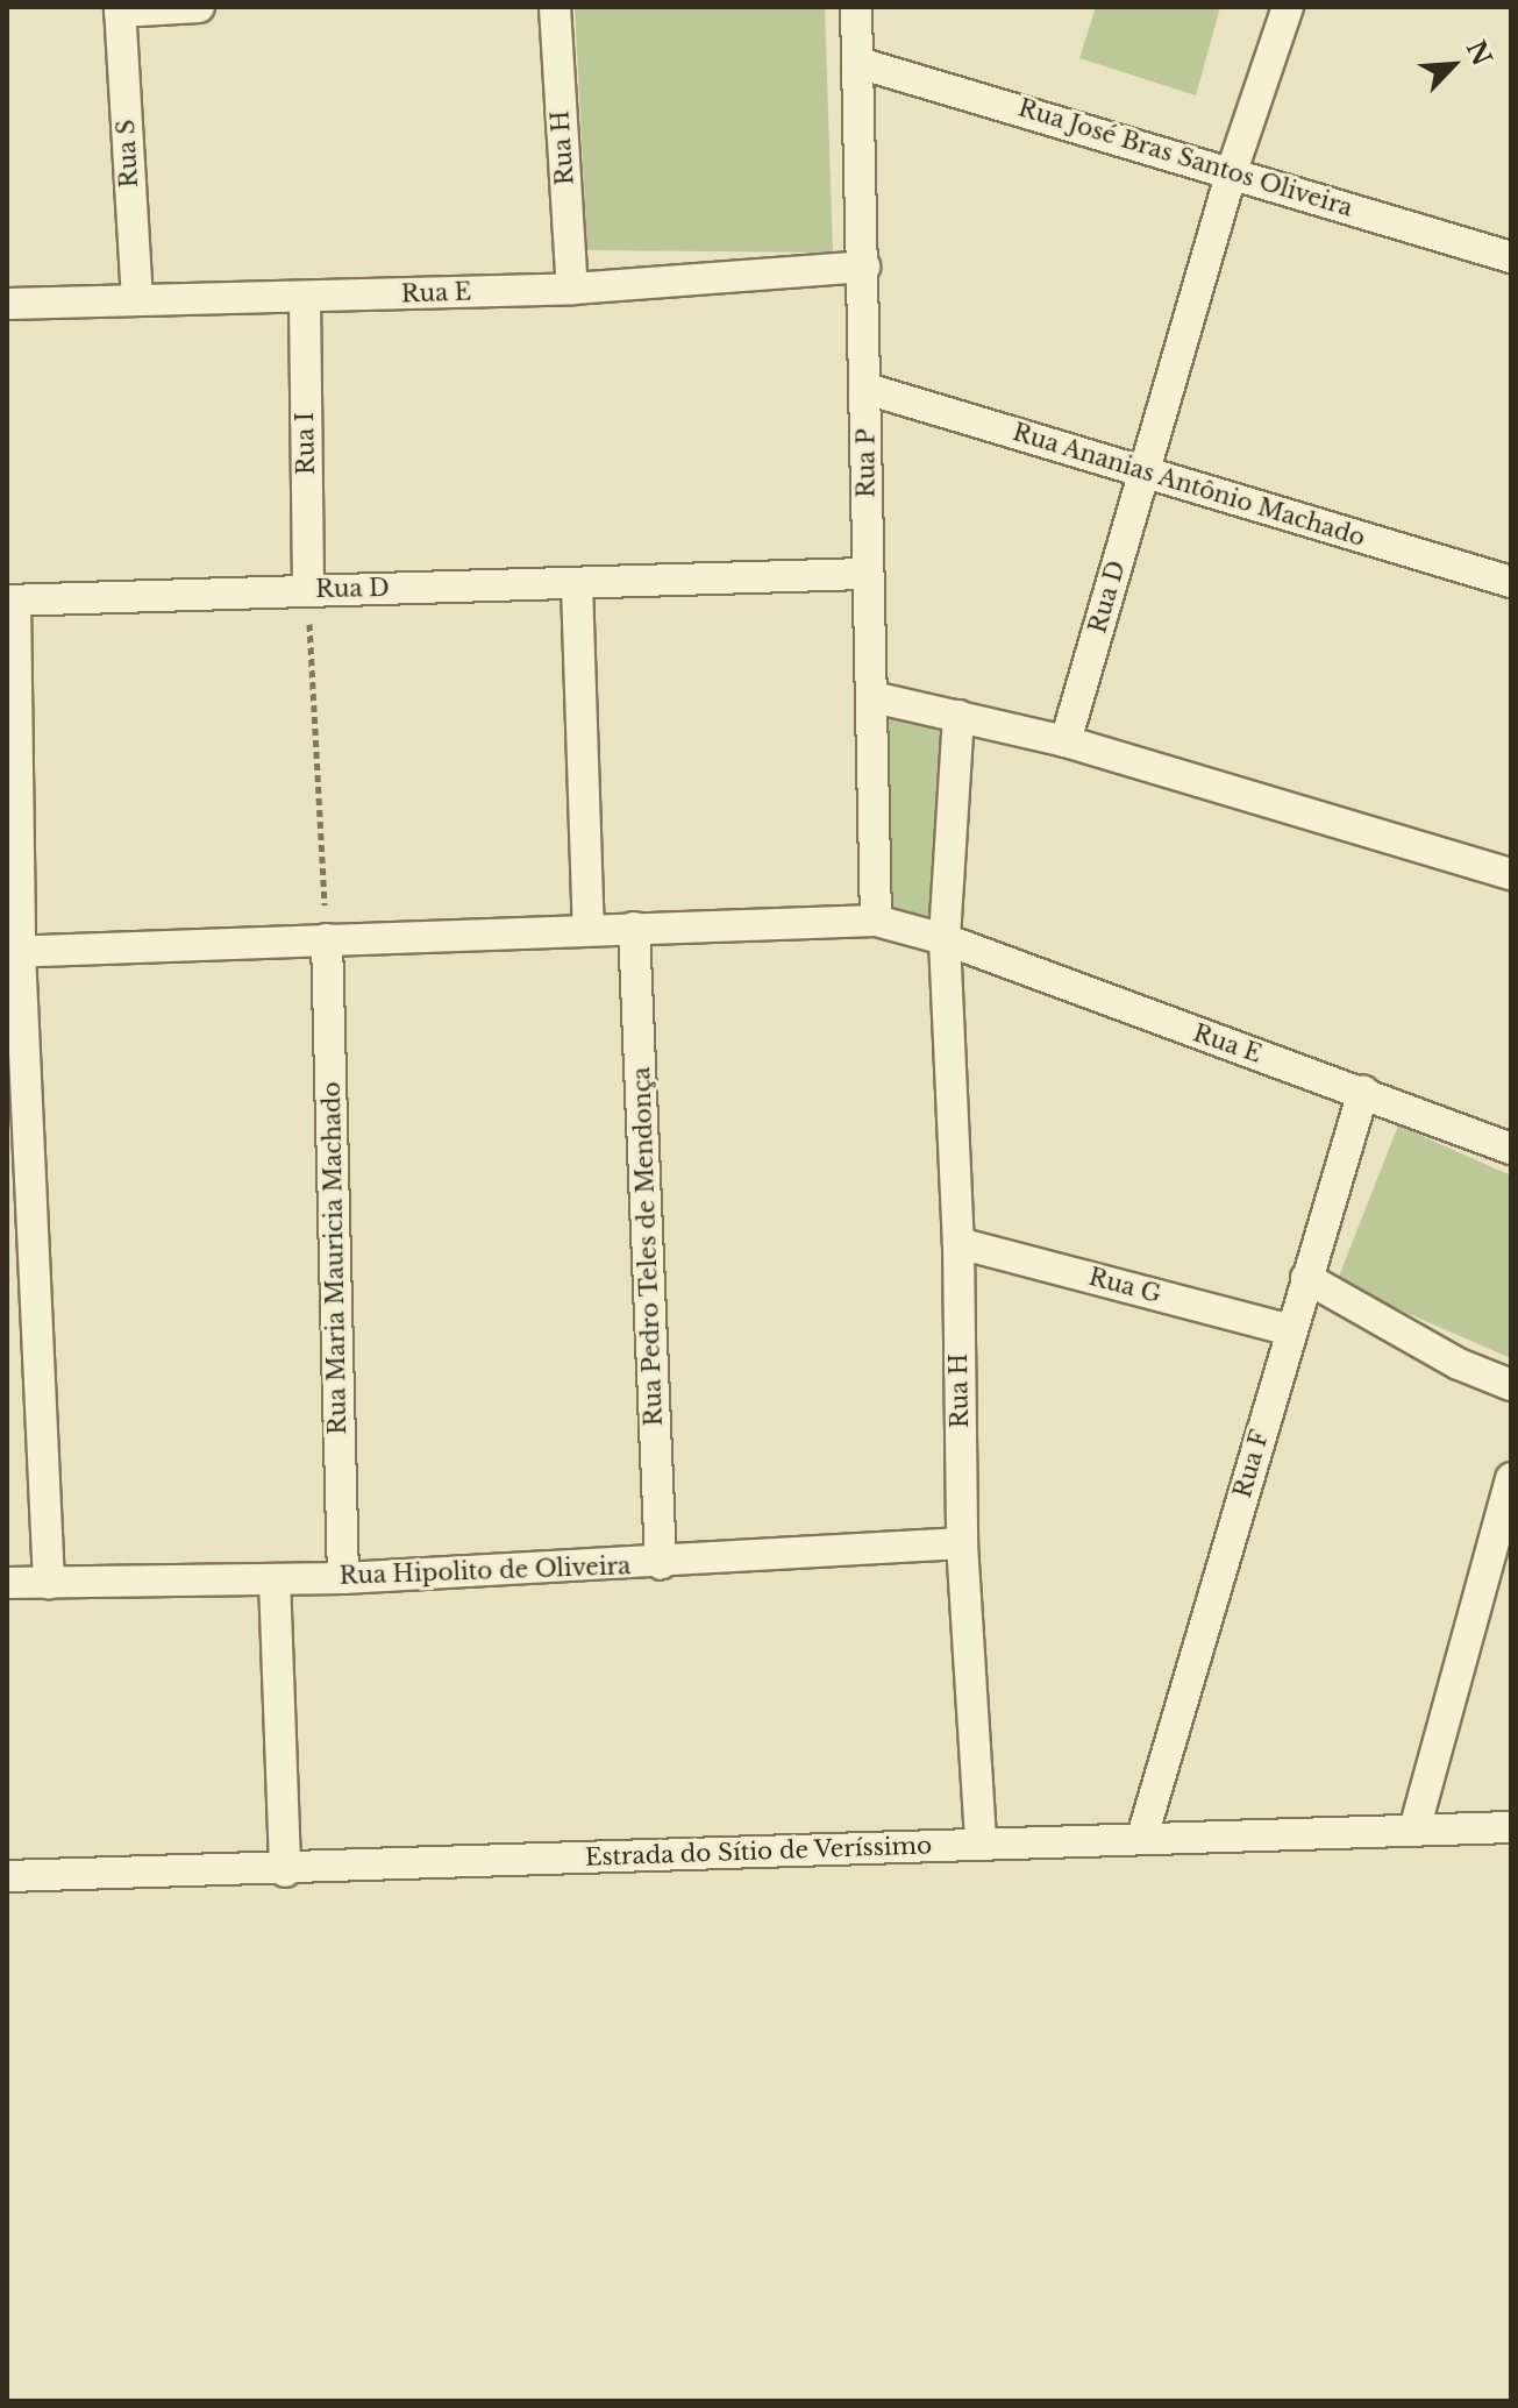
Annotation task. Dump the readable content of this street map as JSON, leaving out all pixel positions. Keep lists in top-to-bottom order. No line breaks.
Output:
{"streets":{"street":["Rua H","Rua S","Rua José Bras Santos Oliveira","Rua E","Rua I","Rua P","Rua Ananias Antônio Machado","Rua D","Rua Pedro Teles de Mendonça","Rua Maria Mauricia Machado","Rua G","Rua F","Rua Hipolito de Oliveira","Estrada do Sítio de Veríssimo"]},"crossings":[["Rua H","Rua E"],["Rua H","Rua G"],["Rua H","Rua Hipolito de Oliveira"],["Rua H","Estrada do Sítio de Veríssimo"],["Rua S","Rua E"],["Rua José Bras Santos Oliveira","Rua P"],["Rua José Bras Santos Oliveira","Rua D"],["Rua E","Rua I"],["Rua E","Rua P"],["Rua E","Rua F"],["Rua I","Rua D"],["Rua P","Rua Ananias Antônio Machado"],["Rua P","Rua D"],["Rua Ananias Antônio Machado","Rua D"],["Rua Pedro Teles de Mendonça","Rua Hipolito de Oliveira"],["Rua Maria Mauricia Machado","Rua Hipolito de Oliveira"],["Rua G","Rua F"],["Rua F","Estrada do Sítio de Veríssimo"]],"north":"top right"}
